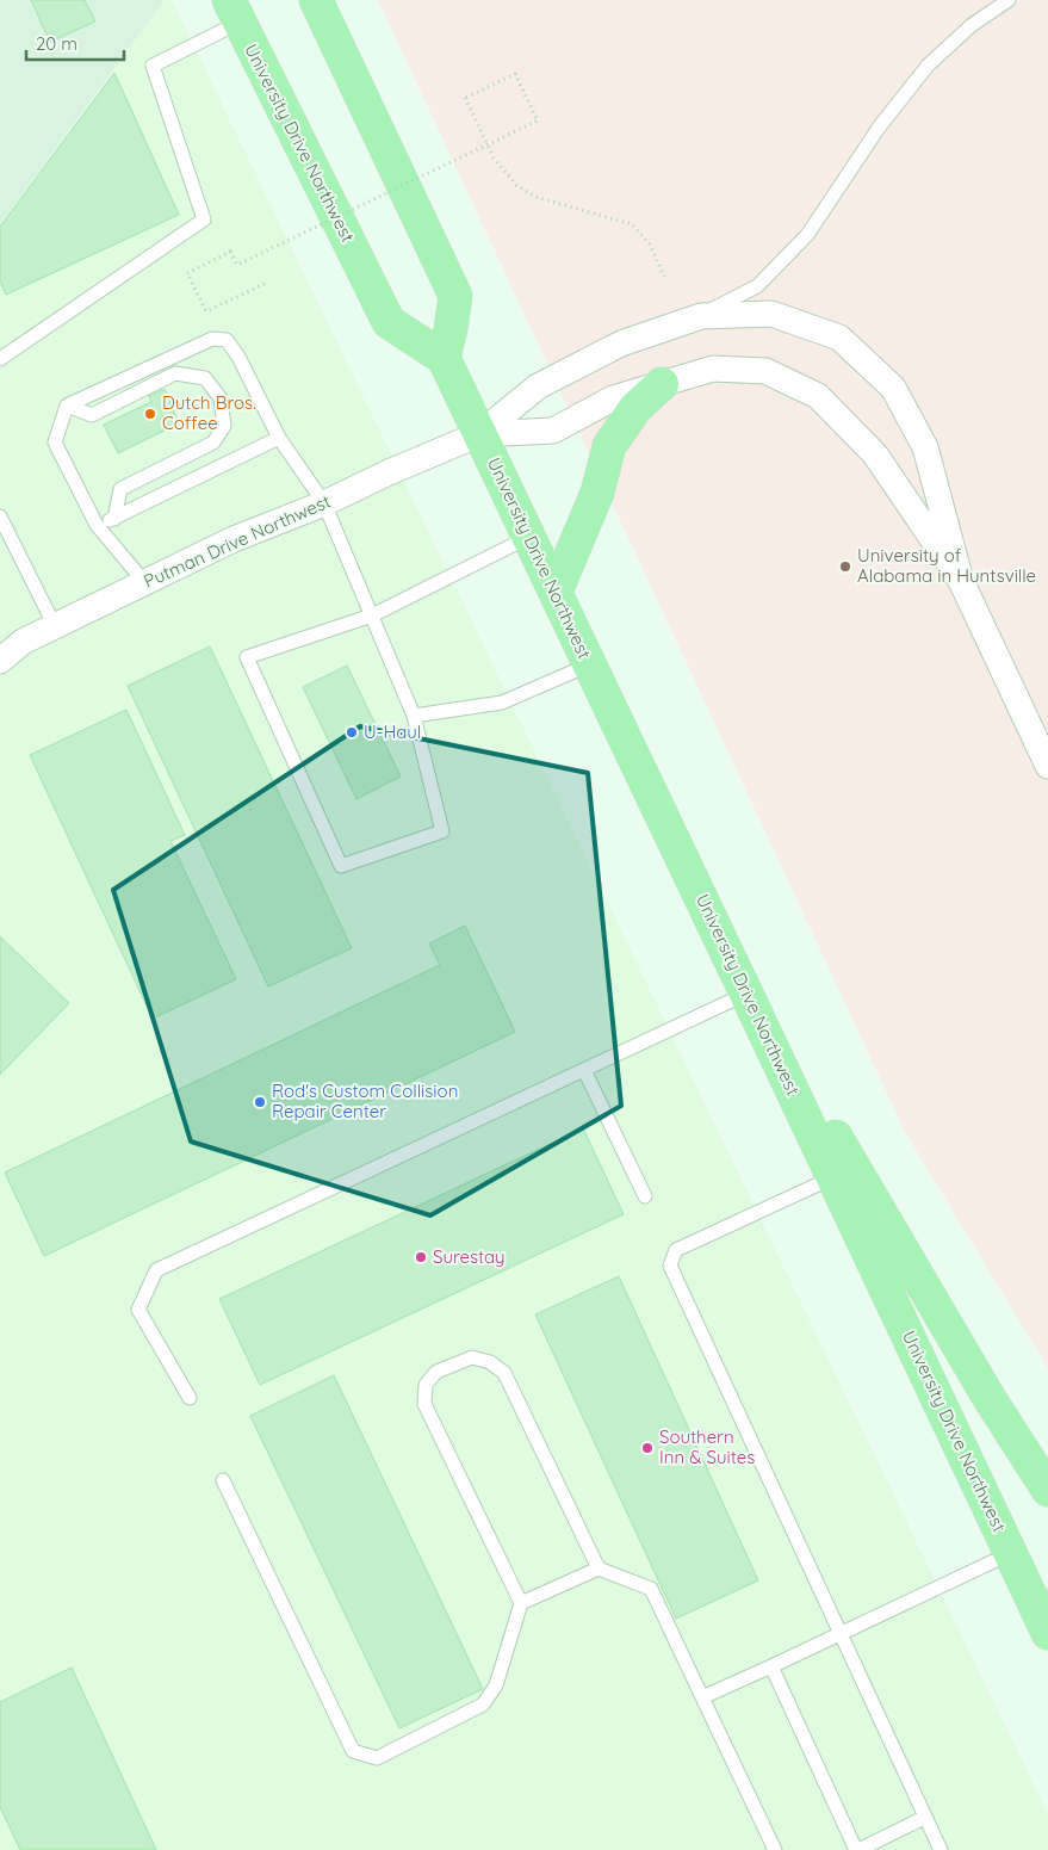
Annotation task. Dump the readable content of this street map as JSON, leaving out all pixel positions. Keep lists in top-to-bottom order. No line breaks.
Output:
{"streets":{"highway":["University Drive Northwest"],"street":["Putman Drive Northwest"]},"crossings":[["University Drive Northwest","Putman Drive Northwest"]],"places":["Dutch Bros. Coffee","University of Alabama in Huntsville","U-Haul","Rod's Custom Collision Repair Center","Surestay","Southern Inn & Suites"],"scale_bar":"20 m"}
